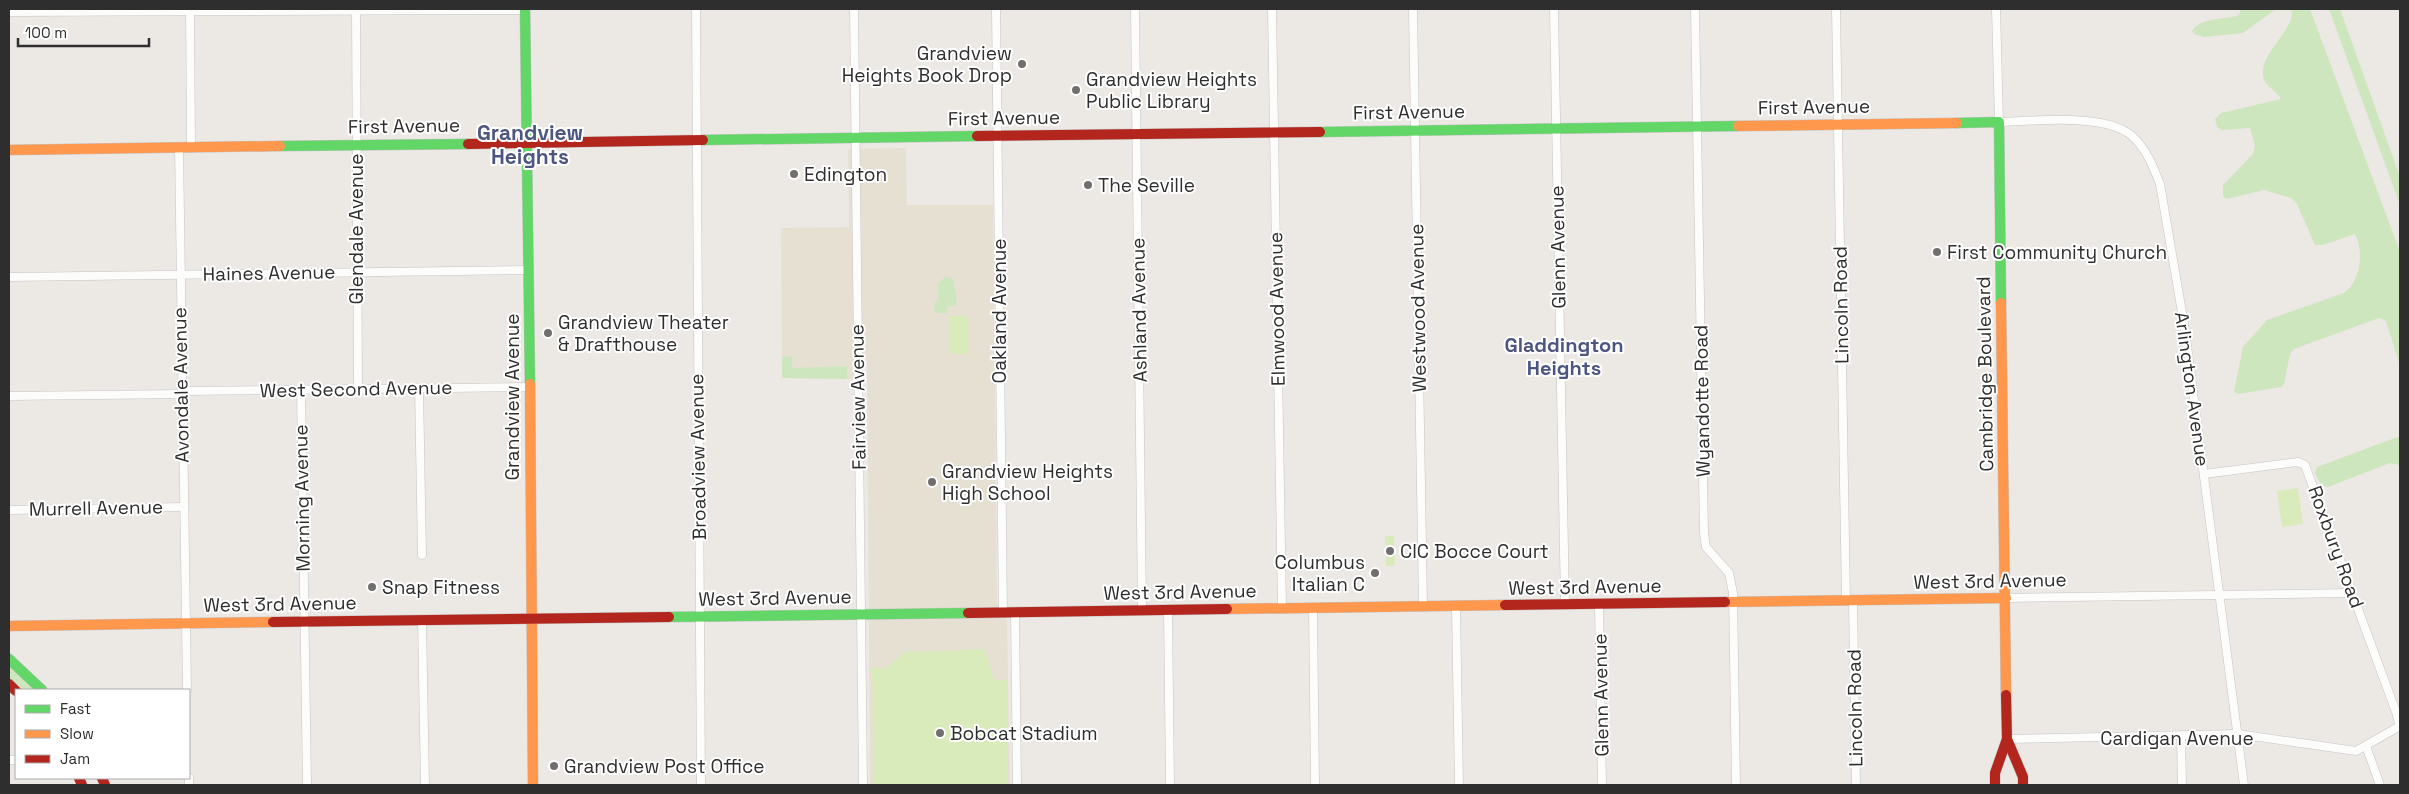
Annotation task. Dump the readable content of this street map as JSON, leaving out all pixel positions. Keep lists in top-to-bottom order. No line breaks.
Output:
{"streets":{"street":["First Avenue","Glendale Avenue","Glenn Avenue","Haines Avenue","Lincoln Road","Westwood Avenue","Elmwood Avenue","Ashland Avenue","Oakland Avenue","Cambridge Boulevard","Avondale Avenue","West Second Avenue","Arlington Avenue","Grandview Avenue","Fairview Avenue","Wyandotte Road","Broadview Avenue","Morning Avenue","Murrell Avenue","Roxbury Road","West 3rd Avenue","Cardigan Avenue"]},"crossings":[["First Avenue","Glendale Avenue"],["First Avenue","Glenn Avenue"],["First Avenue","Lincoln Road"],["First Avenue","Westwood Avenue"],["First Avenue","Elmwood Avenue"],["First Avenue","Ashland Avenue"],["First Avenue","Oakland Avenue"],["First Avenue","Cambridge Boulevard"],["First Avenue","Avondale Avenue"],["First Avenue","Arlington Avenue"],["First Avenue","Grandview Avenue"],["First Avenue","Fairview Avenue"],["First Avenue","Wyandotte Road"],["First Avenue","Broadview Avenue"],["Glendale Avenue","Haines Avenue"],["Glendale Avenue","West Second Avenue"],["Glenn Avenue","West 3rd Avenue"],["Haines Avenue","Avondale Avenue"],["Haines Avenue","Grandview Avenue"],["Lincoln Road","West 3rd Avenue"],["Westwood Avenue","West 3rd Avenue"],["Elmwood Avenue","West 3rd Avenue"],["Ashland Avenue","West 3rd Avenue"],["Oakland Avenue","West 3rd Avenue"],["Cambridge Boulevard","Arlington Avenue"],["Cambridge Boulevard","West 3rd Avenue"],["Cambridge Boulevard","Cardigan Avenue"],["Avondale Avenue","West Second Avenue"],["Avondale Avenue","Murrell Avenue"],["Avondale Avenue","West 3rd Avenue"],["West Second Avenue","Grandview Avenue"],["West Second Avenue","Morning Avenue"],["Arlington Avenue","Roxbury Road"],["Arlington Avenue","West 3rd Avenue"],["Arlington Avenue","Cardigan Avenue"],["Grandview Avenue","West 3rd Avenue"],["Fairview Avenue","West 3rd Avenue"],["Wyandotte Road","West 3rd Avenue"],["Broadview Avenue","West 3rd Avenue"],["Morning Avenue","West 3rd Avenue"],["Roxbury Road","West 3rd Avenue"],["Roxbury Road","Cardigan Avenue"]],"districts":["Grandview Heights","Gladdington Heights"],"places":["Grandview Heights Book Drop","Grandview Heights Public Library","Edington","The Seville","First Community Church","Grandview Theater & Drafthouse","Grandview Heights High School","CIC Bocce Court","Columbus Italian C","Snap Fitness","Bobcat Stadium","Grandview Post Office"],"legend":["Fast","Slow","Jam"],"scale_bar":"100 m"}
